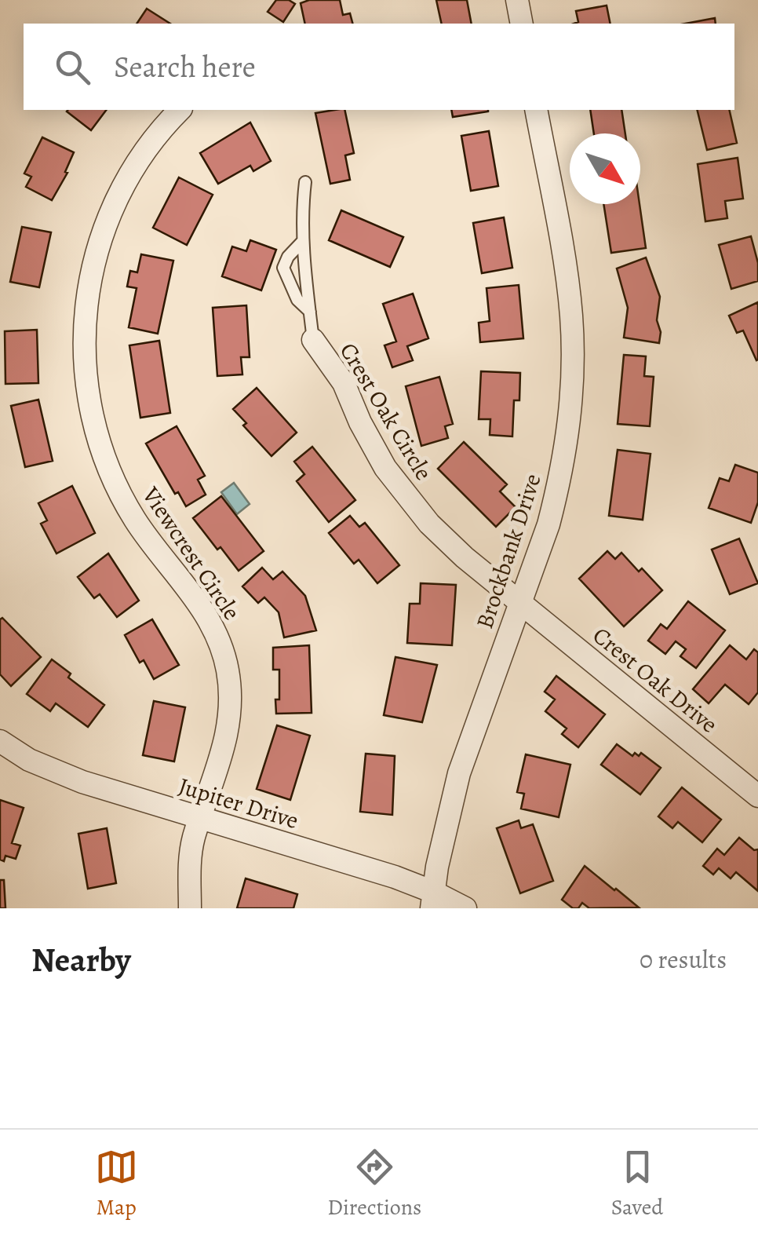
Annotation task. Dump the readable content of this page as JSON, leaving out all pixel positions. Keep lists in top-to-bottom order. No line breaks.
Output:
{"streets":{"street":["Crest Oak Circle","Brockbank Drive","Viewcrest Circle","Crest Oak Drive","Jupiter Drive"]},"crossings":[["Crest Oak Circle","Brockbank Drive"],["Crest Oak Circle","Crest Oak Drive"],["Brockbank Drive","Crest Oak Drive"],["Brockbank Drive","Jupiter Drive"],["Viewcrest Circle","Jupiter Drive"]],"north":"bottom right","page":{"search":"Search here","heading":["Nearby","0 results"],"nav":["Map","Directions","Saved"]}}
